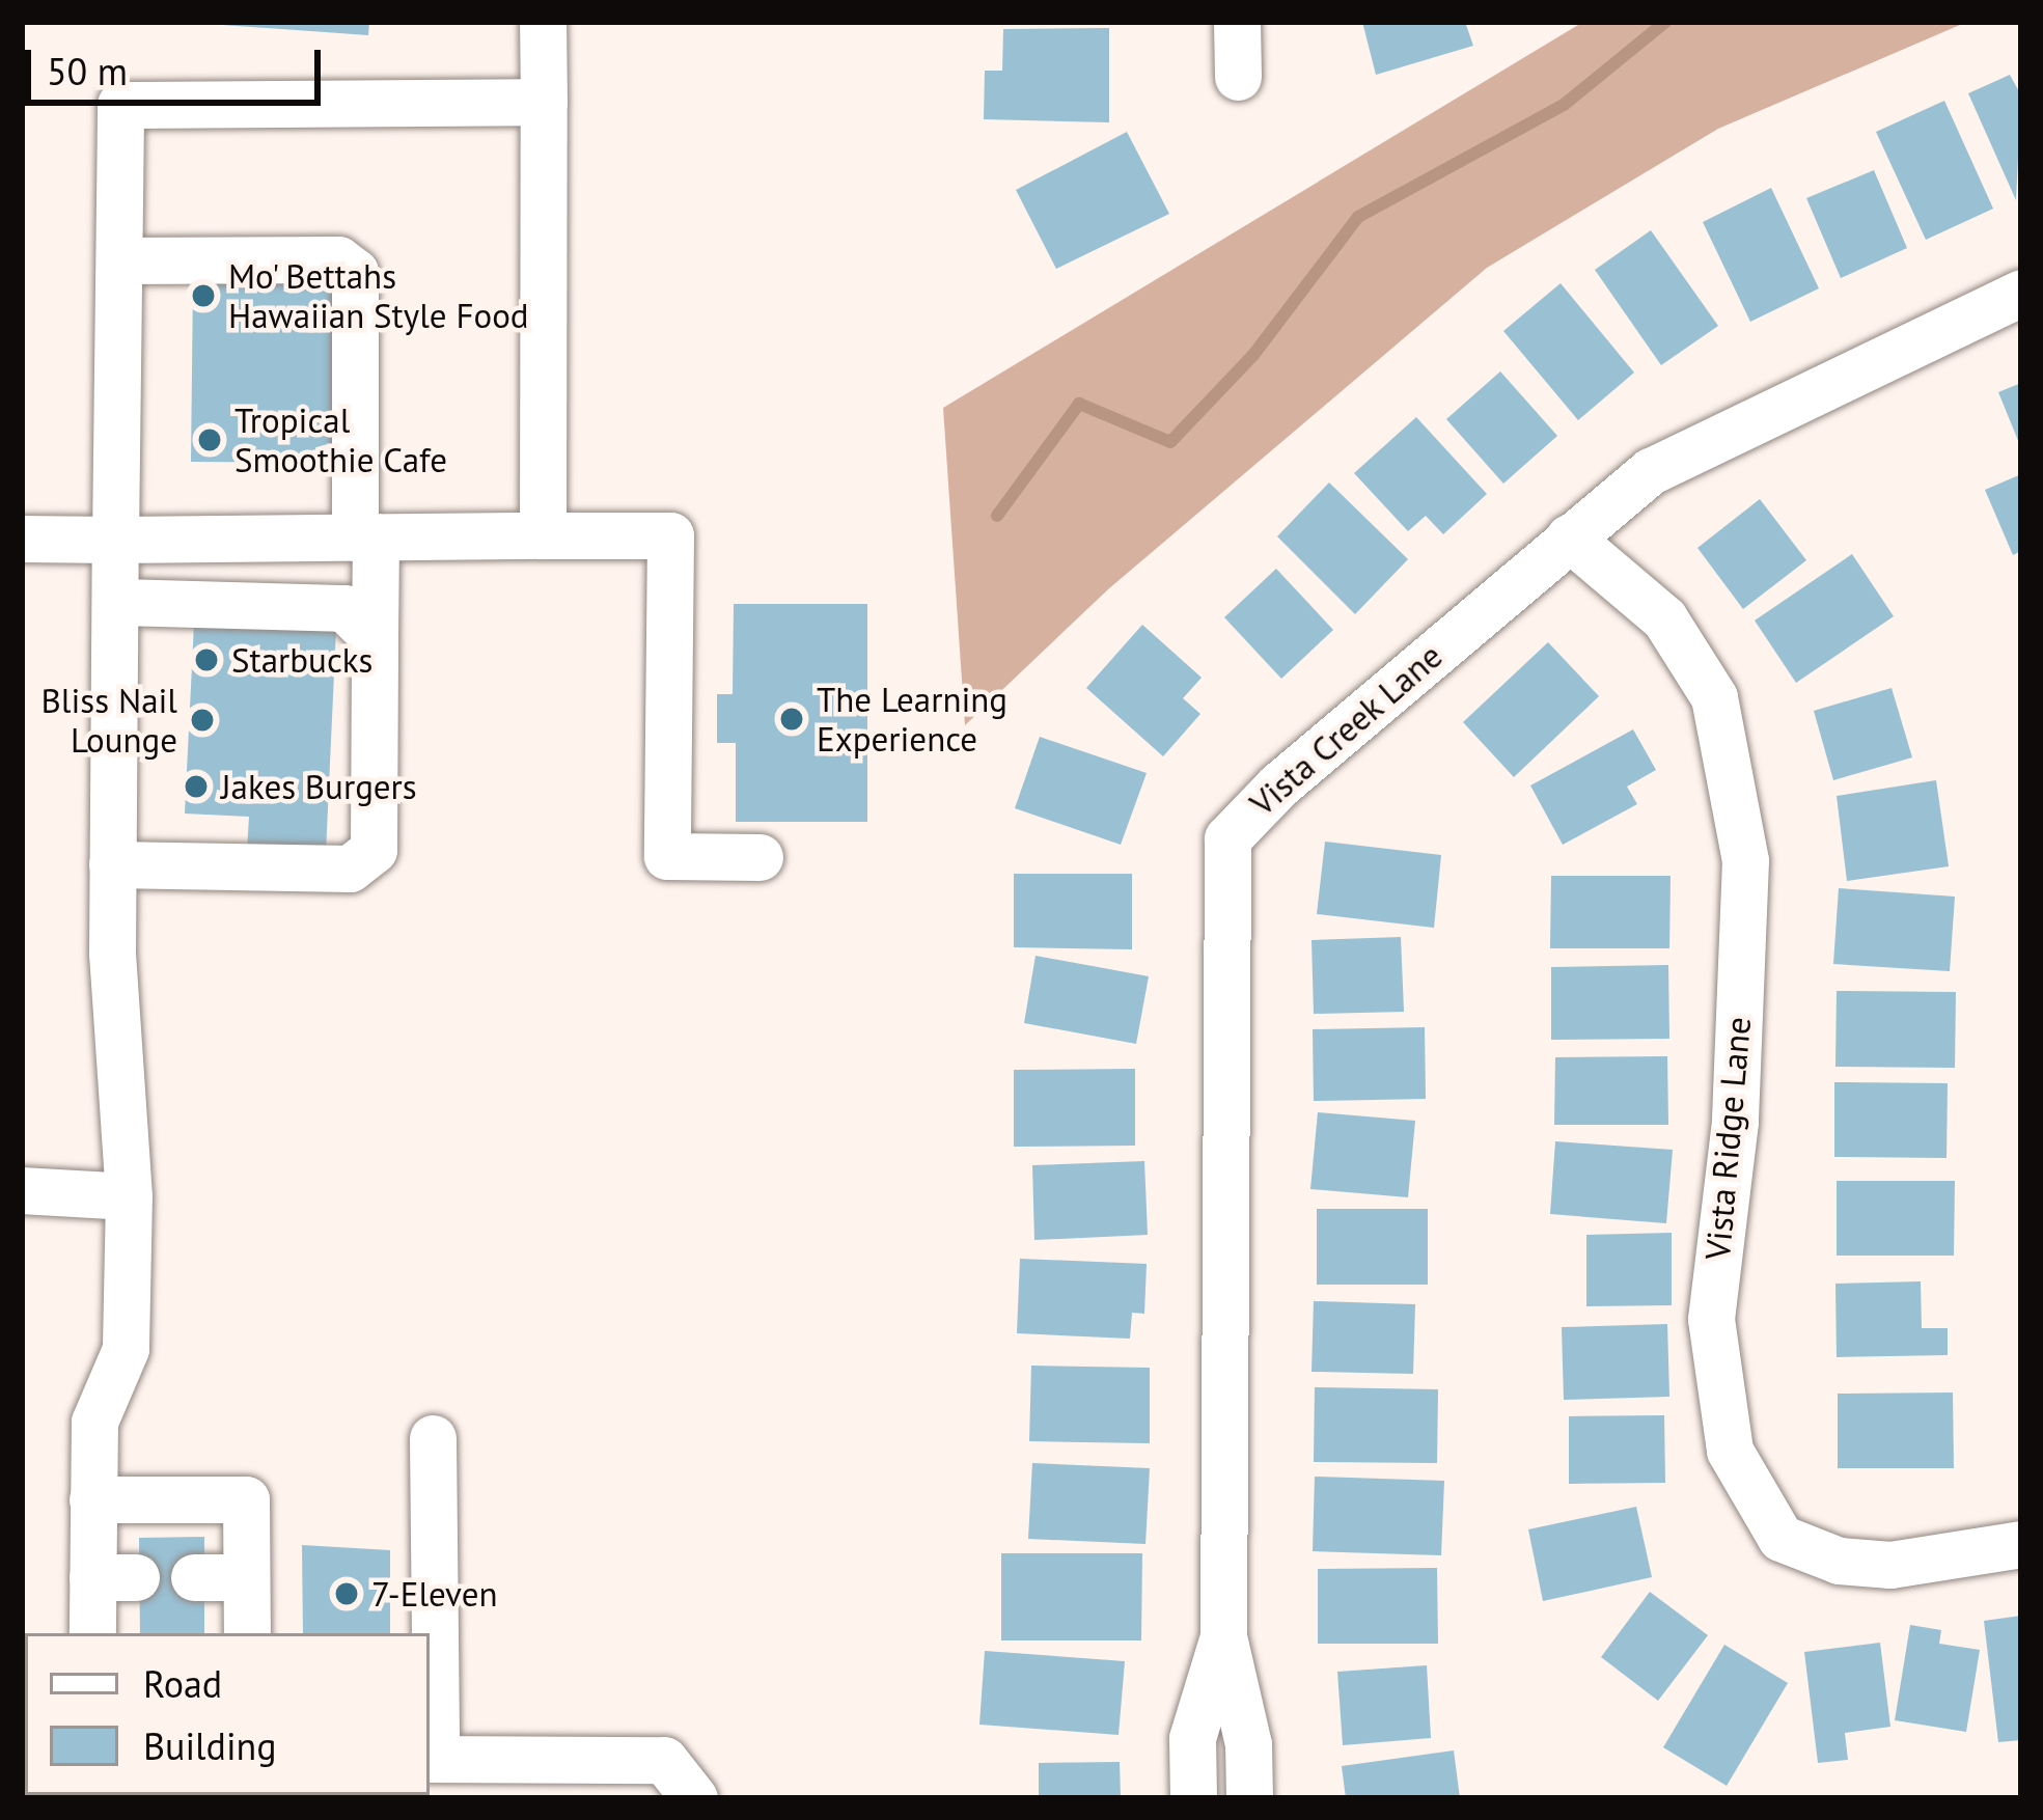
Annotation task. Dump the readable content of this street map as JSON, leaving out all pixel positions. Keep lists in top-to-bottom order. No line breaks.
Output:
{"streets":{"street":["Vista Creek Lane","Vista Ridge Lane"]},"crossings":[["Vista Creek Lane","Vista Ridge Lane"]],"places":["Mo' Bettahs Hawaiian Style Food","Tropical Smoothie Cafe","Starbucks","The Learning Experience","Bliss Nail Lounge","Jakes Burgers","7-Eleven"],"legend":["Road","Building"],"scale_bar":"50 m"}
